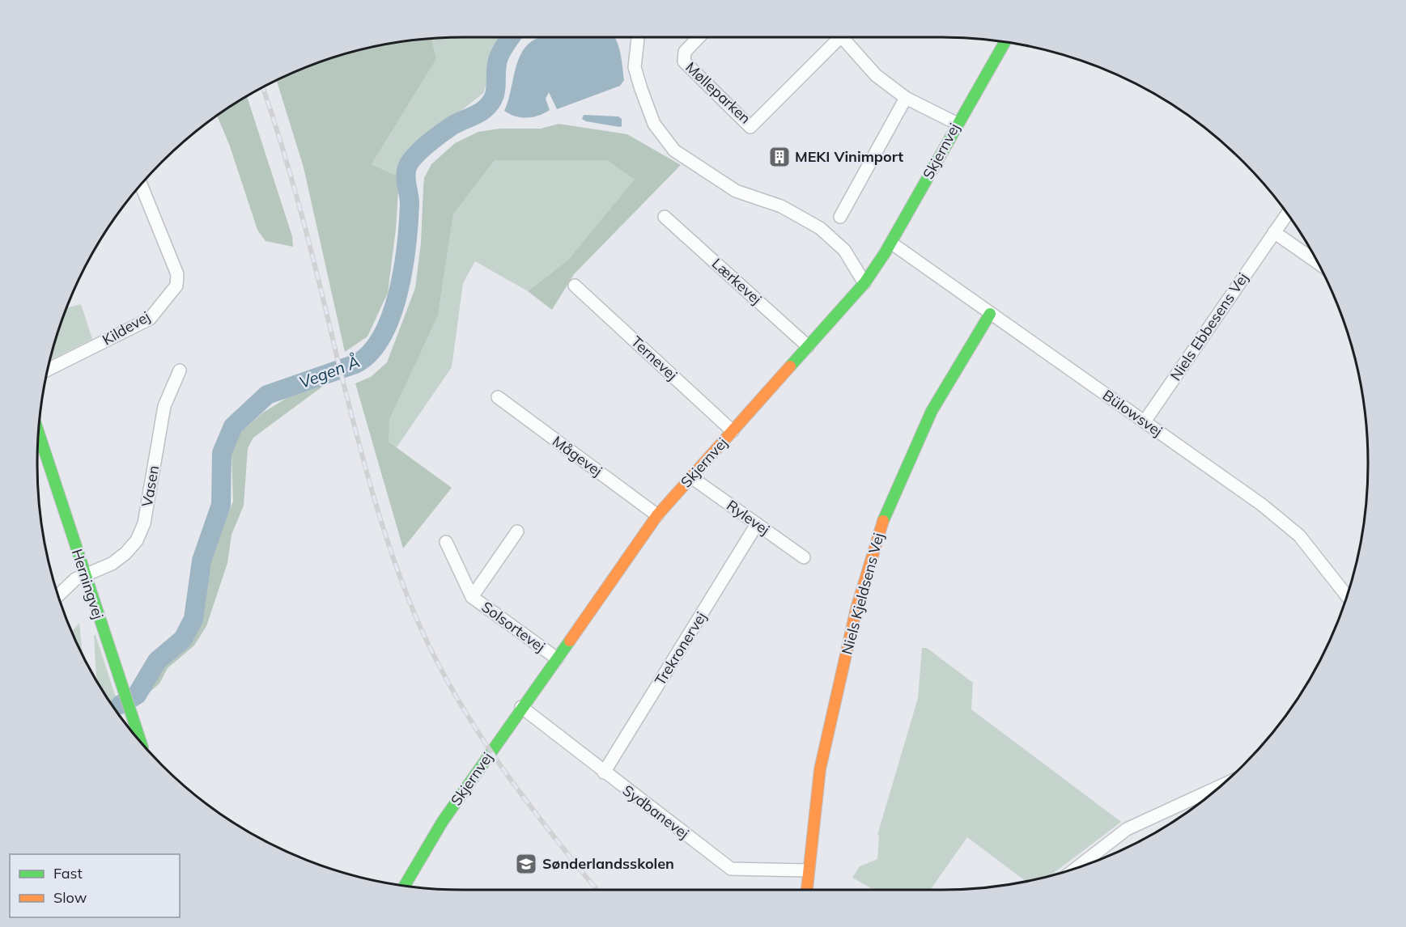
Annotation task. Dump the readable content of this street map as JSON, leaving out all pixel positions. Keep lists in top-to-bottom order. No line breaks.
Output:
{"streets":{"street":["Mølleparken","Skjernvej","Lærkevej","Niels Ebbesens Vej","Kildevej","Ternevej","Bülowsvej","Mågevej","Vasen","Rylevej","Herningvej","Niels Kjeldsens Vej","Solsortevej","Trekronervej","Sydbanevej"]},"crossings":[["Mølleparken","Skjernvej"],["Skjernvej","Lærkevej"],["Skjernvej","Ternevej"],["Skjernvej","Bülowsvej"],["Skjernvej","Mågevej"],["Skjernvej","Rylevej"],["Skjernvej","Solsortevej"],["Skjernvej","Sydbanevej"],["Niels Ebbesens Vej","Bülowsvej"],["Bülowsvej","Niels Kjeldsens Vej"],["Vasen","Herningvej"],["Rylevej","Trekronervej"],["Niels Kjeldsens Vej","Sydbanevej"],["Trekronervej","Sydbanevej"]],"water":["Vegen Å"],"places":{"building":["MEKI Vinimport"],"school or university":["Sønderlandsskolen"]},"legend":["Fast","Slow"]}
